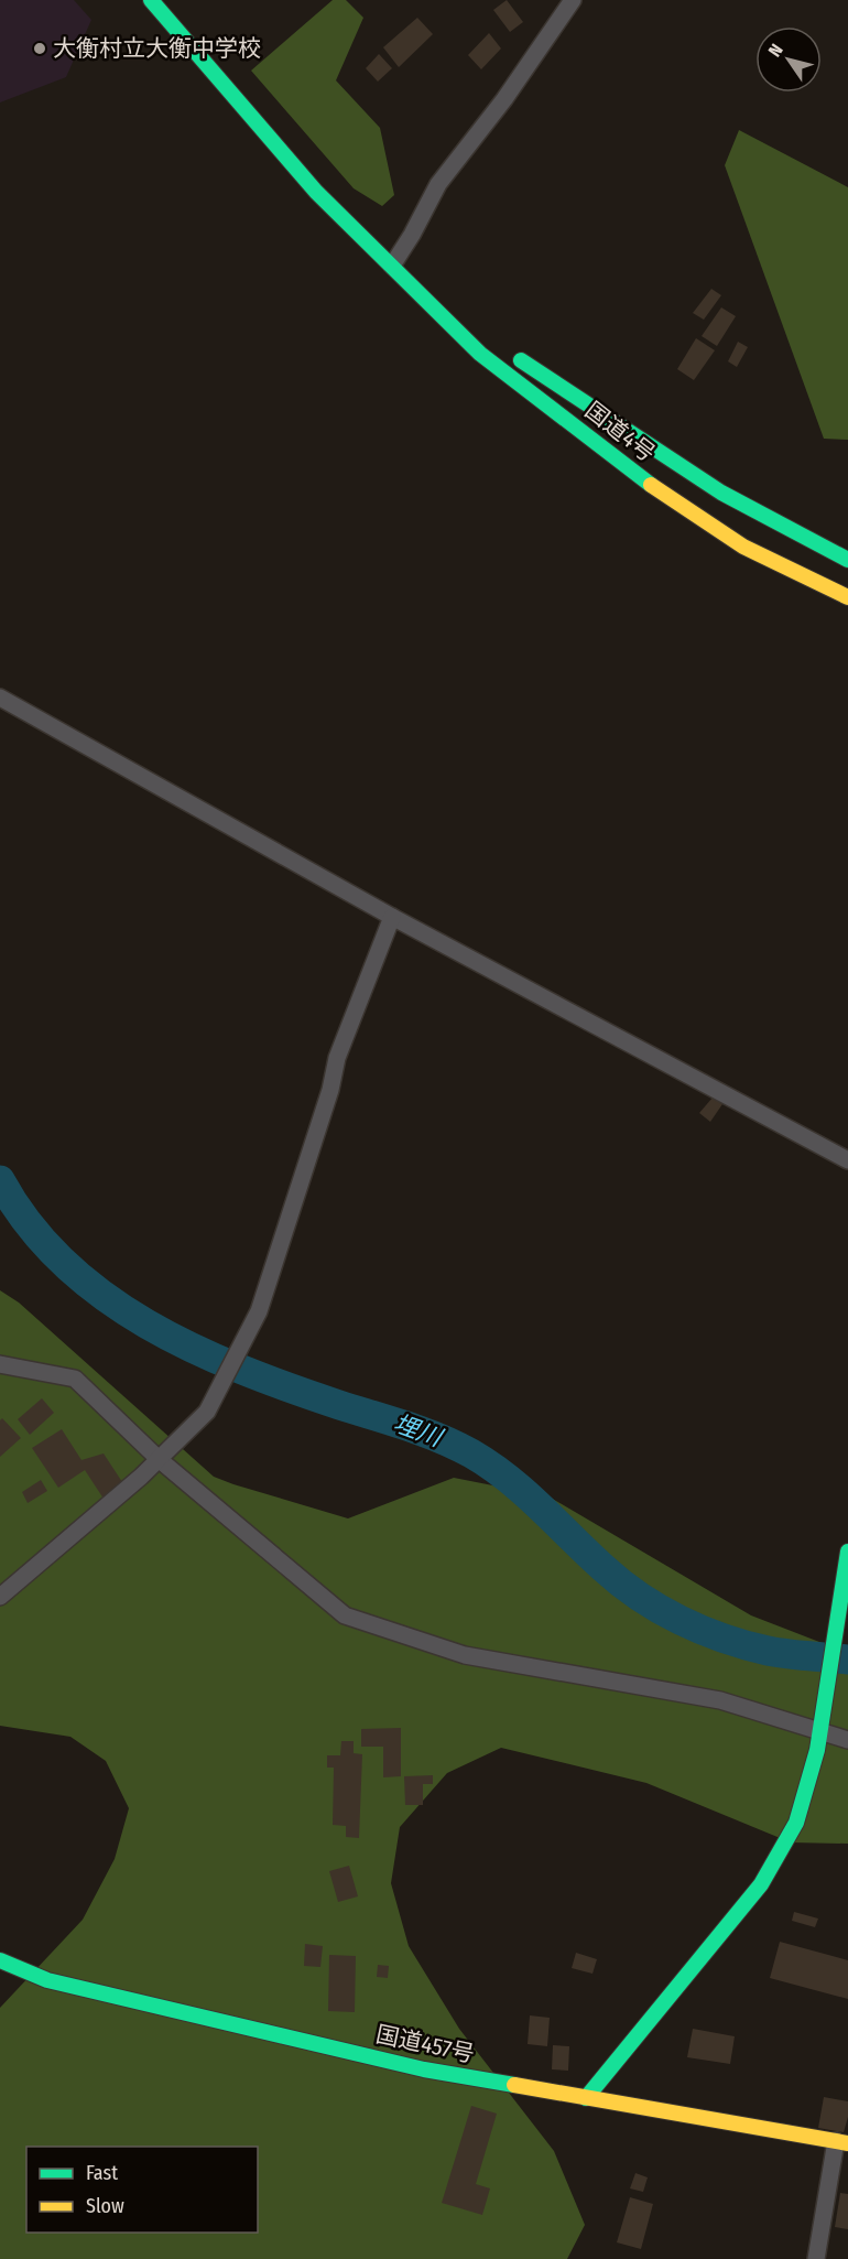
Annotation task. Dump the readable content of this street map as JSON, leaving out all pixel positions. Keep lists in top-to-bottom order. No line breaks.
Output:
{"streets":{"main road":["国道4号","国道457号"]},"water":["埋川"],"places":["大衡村立大衡中学校"],"legend":["Fast","Slow"],"north":"top left"}
